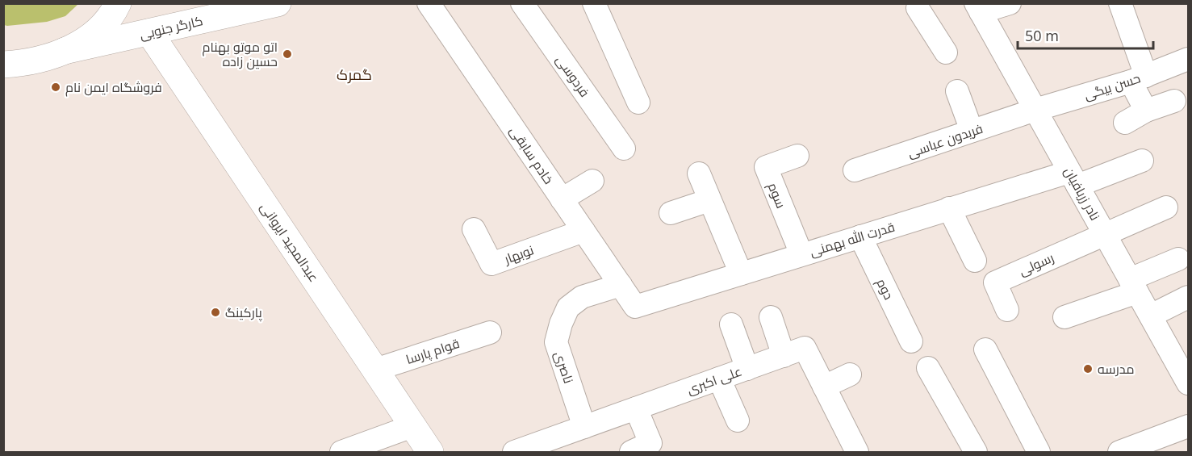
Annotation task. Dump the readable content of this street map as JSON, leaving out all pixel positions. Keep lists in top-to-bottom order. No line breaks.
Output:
{"streets":{"main road":["کارگر جنوبی","عبدالمجید ایروانی"],"street":["فردوسی","حسن بیگی","فریدون عباسی","خادم سابقی","نادر زربافیان","سوم","قدرت الله بهمنی","نوبهار","رسولی","دوم","قوام پارسا","ناصری","علی اکبری"]},"crossings":[["کارگر جنوبی","عبدالمجید ایروانی"],["حسن بیگی","فریدون عباسی"],["حسن بیگی","نادر زربافیان"],["فریدون عباسی","نادر زربافیان"],["خادم سابقی","قدرت الله بهمنی"],["خادم سابقی","نوبهار"],["خادم سابقی","ناصری"],["نادر زربافیان","قدرت الله بهمنی"],["نادر زربافیان","رسولی"],["سوم","قدرت الله بهمنی"],["قدرت الله بهمنی","دوم"],["عبدالمجید ایروانی","قوام پارسا"],["ناصری","علی اکبری"]],"districts":["گمرک"],"places":["اتو موتو بهنام حسین زاده","فروشگاه ایمن نام","پارکینگ","مدرسه"],"scale_bar":"50 m"}
